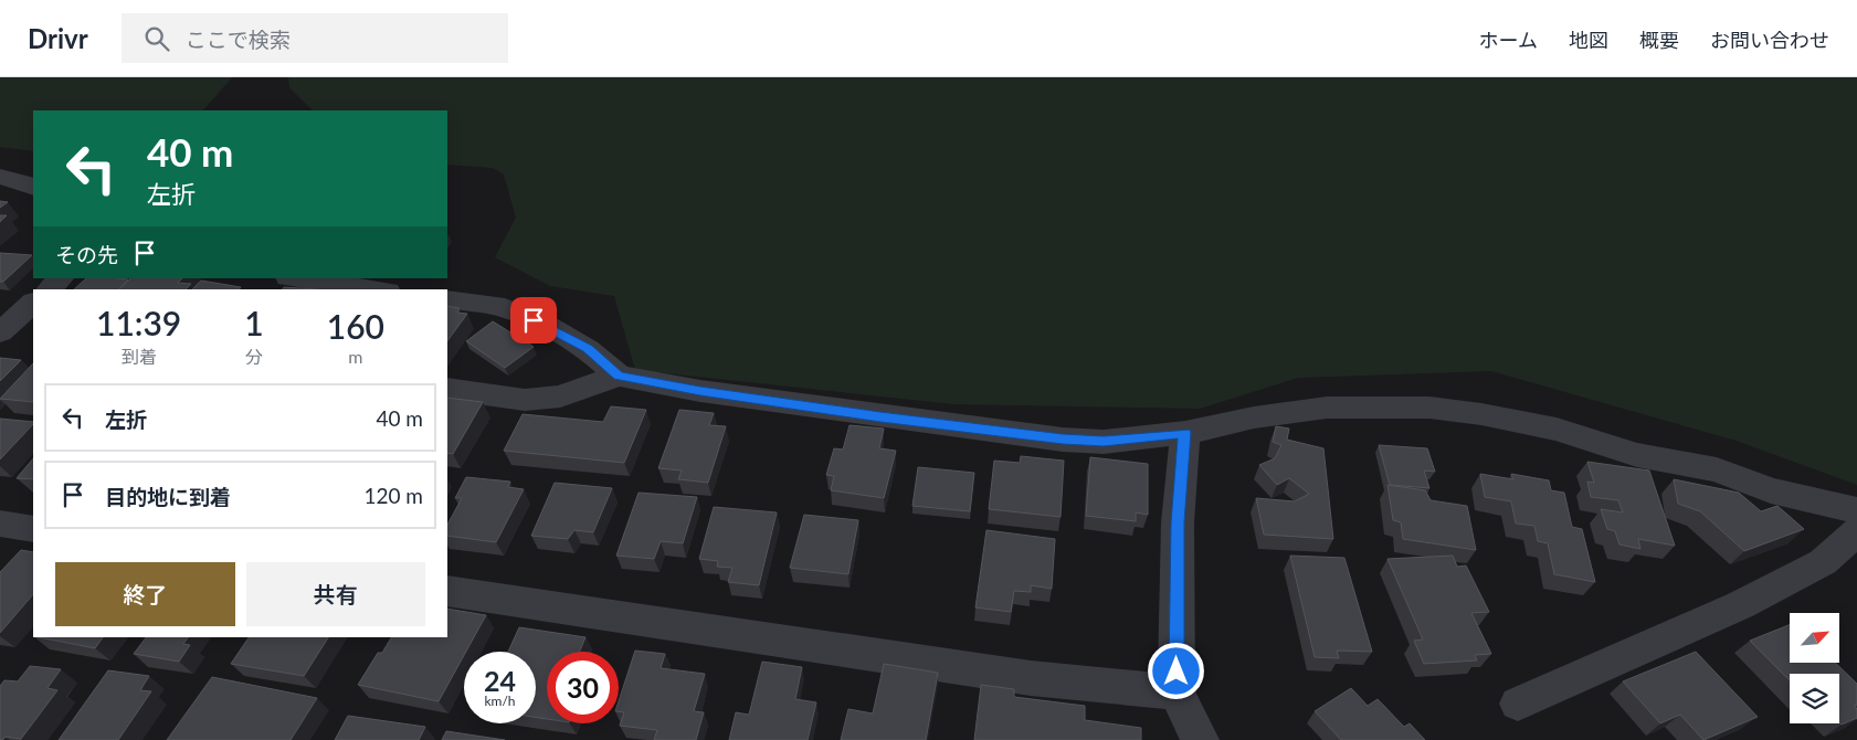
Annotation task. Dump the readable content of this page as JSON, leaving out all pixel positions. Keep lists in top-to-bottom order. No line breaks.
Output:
{"north":"top right","page":{"header":"Drivr","search":"ここで検索","nav":["ホーム","地図","概要","お問い合わせ"],"turn":["40 m","左折"],"then":"その先","eta":["11:39","到着","1","分","160","m"],"list":[{"name":"左折","value":"40 m"},{"name":"目的地に到着","value":"120 m"}],"buttons":["終了","共有"],"speed":"24 km/h","limit":"30"}}
